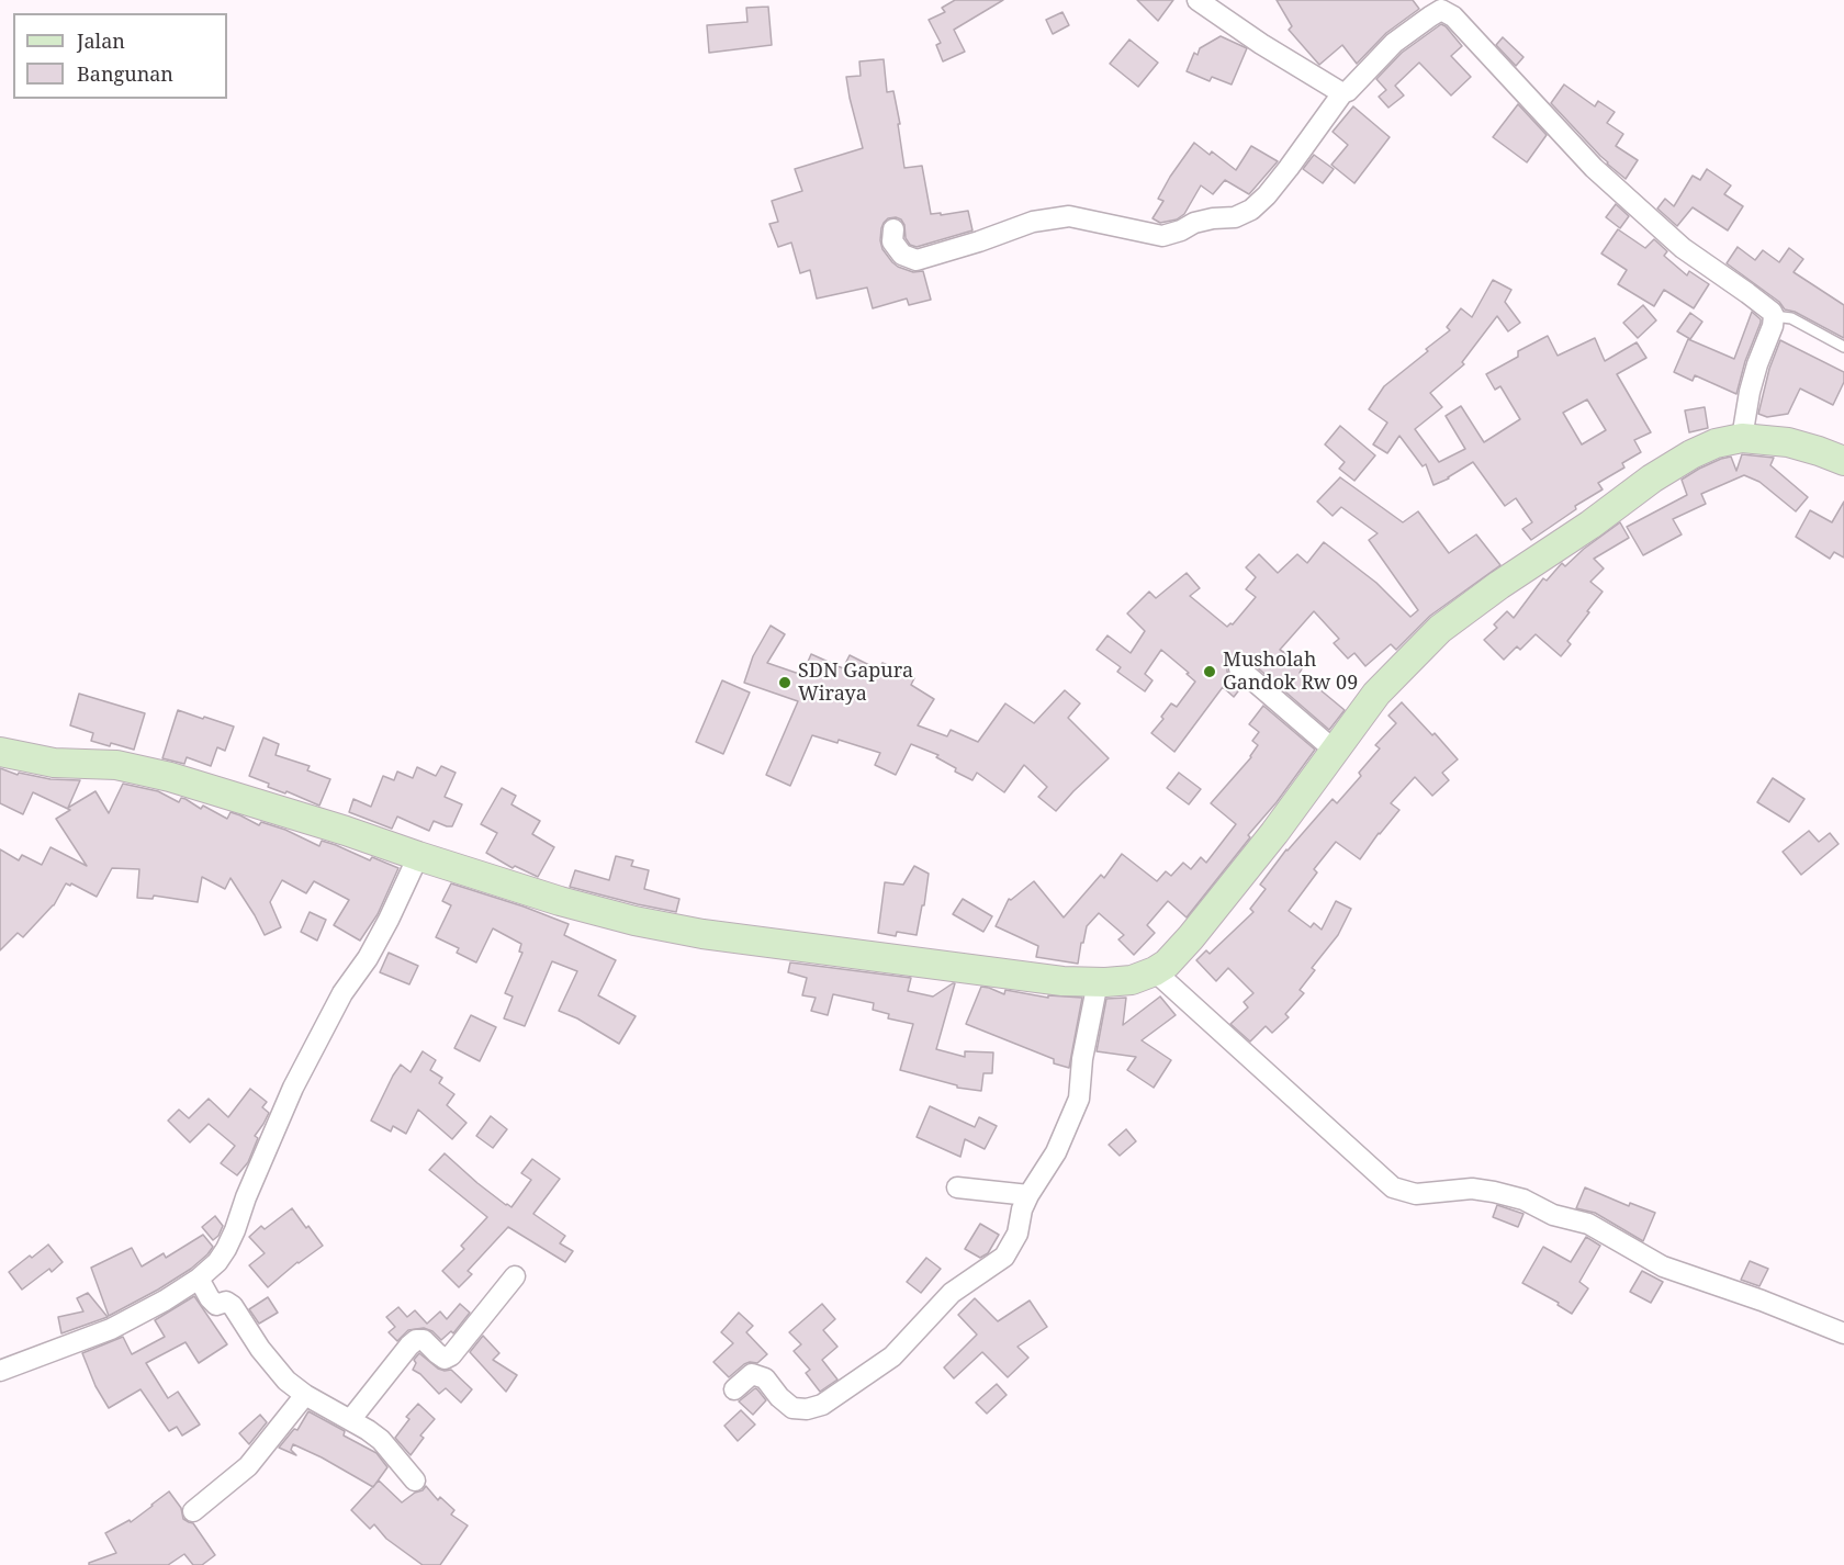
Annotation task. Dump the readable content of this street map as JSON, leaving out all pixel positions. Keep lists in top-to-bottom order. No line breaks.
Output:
{"places":["Musholah Gandok Rw 09","SDN Gapura Wiraya"],"legend":["Jalan","Bangunan"]}
